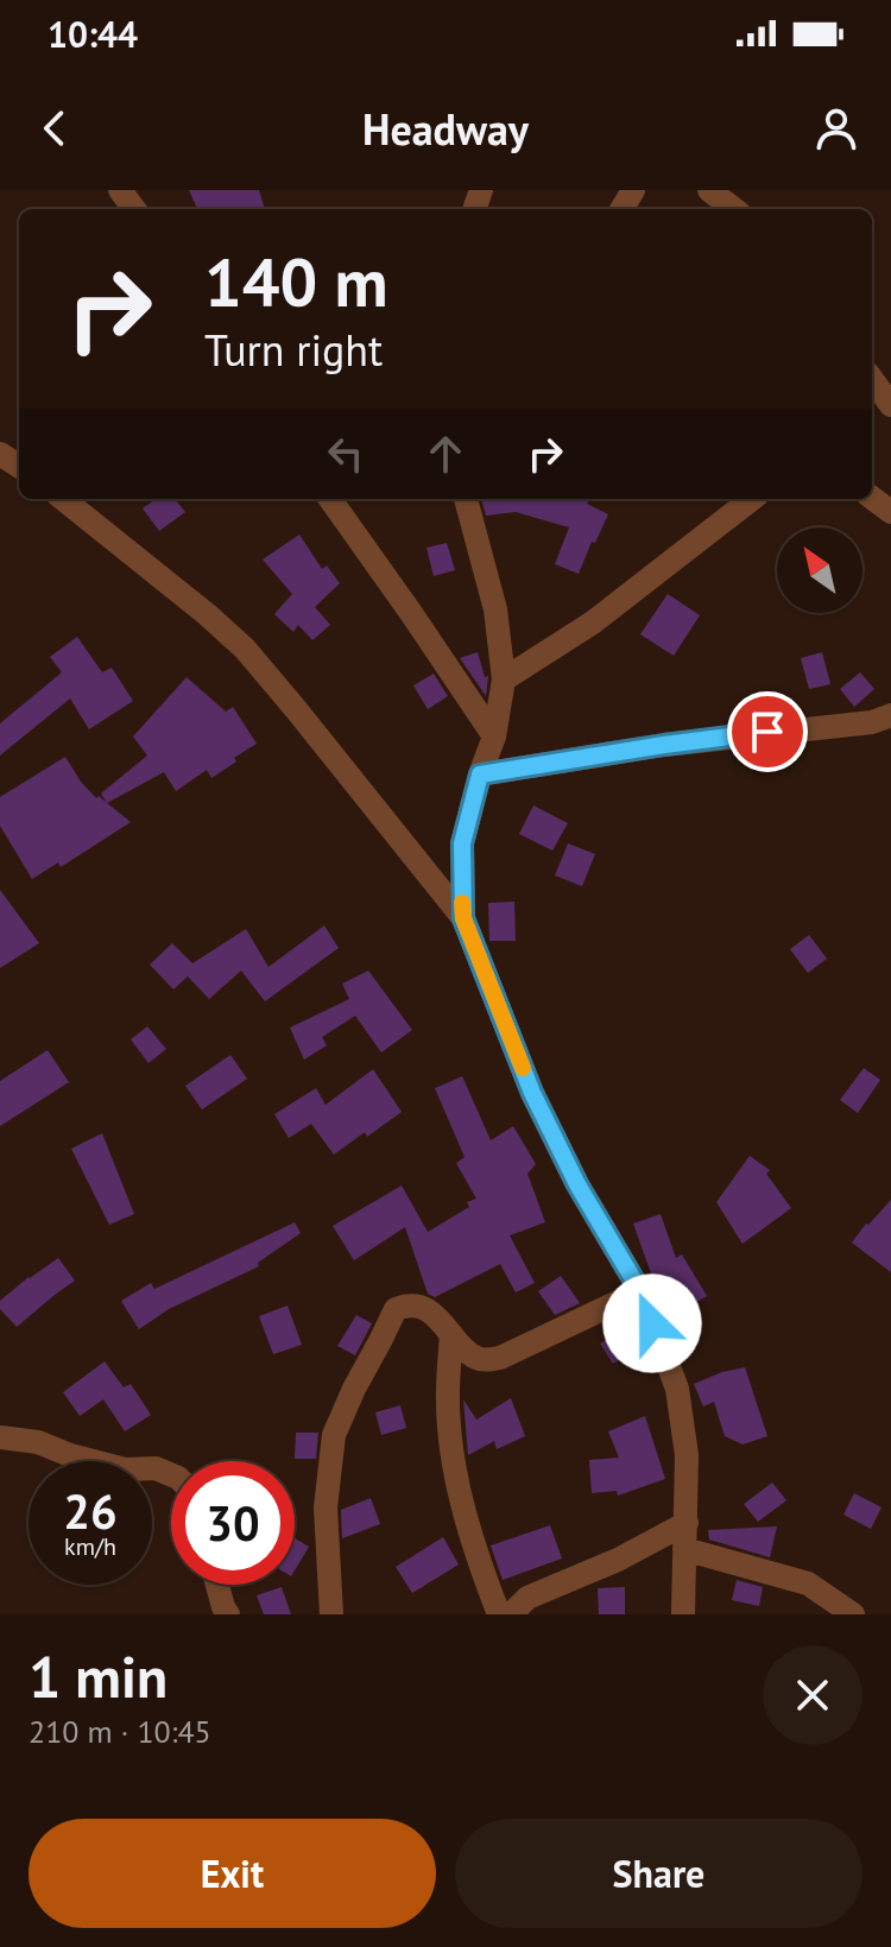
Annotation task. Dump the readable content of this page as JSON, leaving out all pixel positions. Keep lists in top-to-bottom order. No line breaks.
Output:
{"north":"top left","page":{"status":"10:44","header":"Headway","turn":["140 m","Turn right"],"speed":"26 km/h","limit":"30","heading":["1 min","210 m · 10:45"],"buttons":["Exit","Share"]}}
